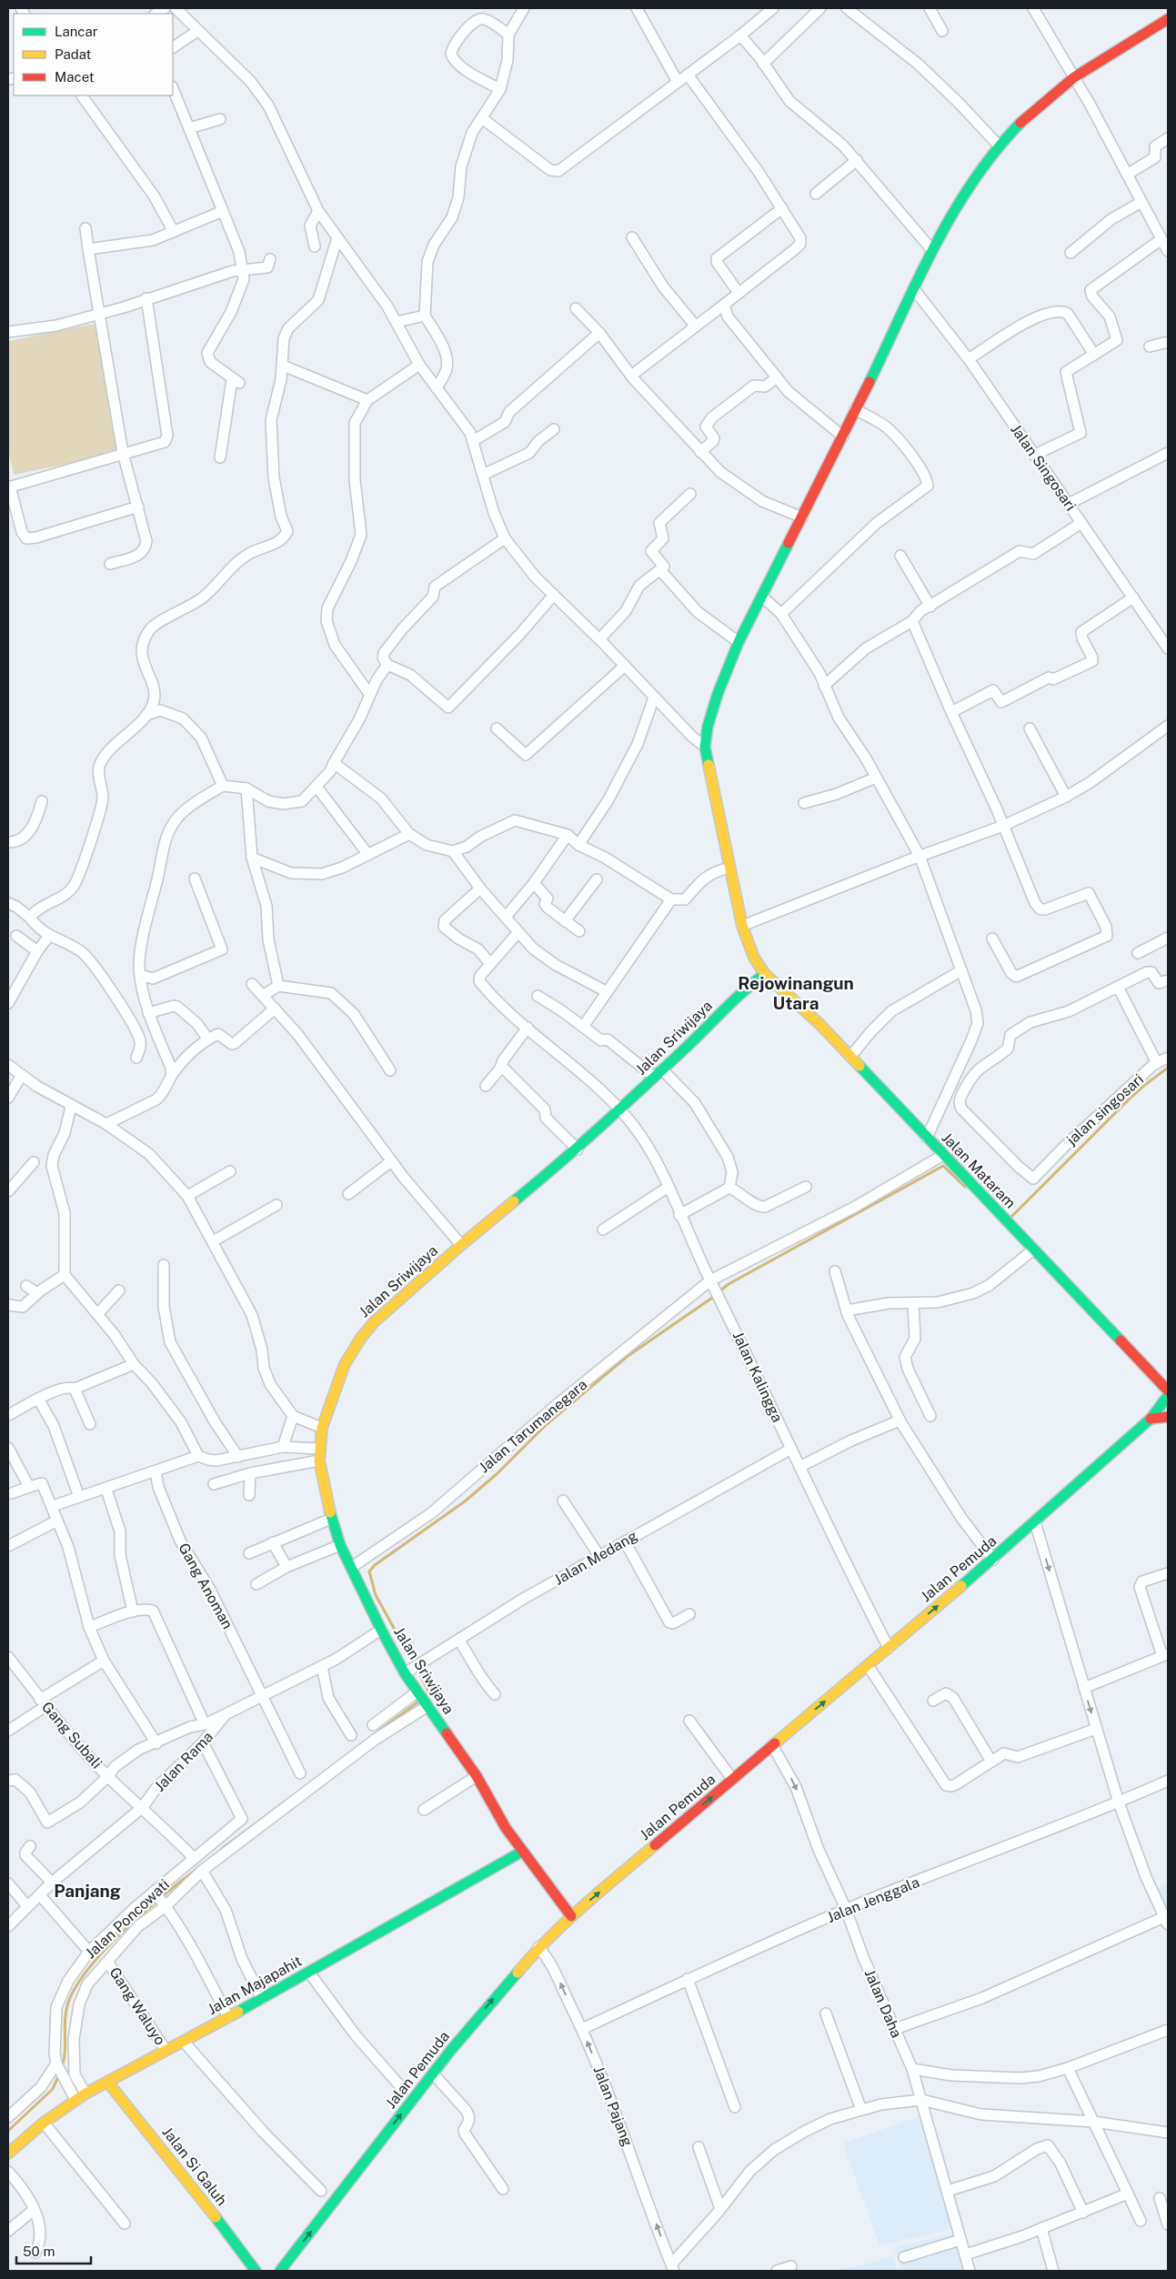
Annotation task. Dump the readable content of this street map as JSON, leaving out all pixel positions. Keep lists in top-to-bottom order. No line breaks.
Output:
{"streets":{"street":["Jalan Singosari","Jalan Sriwijaya","jalan singosari","Jalan Mataram","Jalan Kalingga","Jalan Tarumanegara","Jalan Medang","Jalan Pemuda","Gang Anoman","Gang Subali","Jalan Rama","Jalan Jenggala","Jalan Poncowati","Jalan Majapahit","Jalan Daha","Gang Waluyo","Jalan Pajang","Jalan Si Galuh"]},"crossings":[["Jalan Sriwijaya","Jalan Mataram"],["Jalan Sriwijaya","Jalan Kalingga"],["Jalan Sriwijaya","Jalan Tarumanegara"],["Jalan Sriwijaya","Jalan Medang"],["Jalan Sriwijaya","Jalan Pemuda"],["Jalan Sriwijaya","Jalan Rama"],["Jalan Sriwijaya","Jalan Majapahit"],["Jalan Mataram","Jalan Tarumanegara"],["Jalan Kalingga","Jalan Tarumanegara"],["Jalan Kalingga","Jalan Medang"],["Jalan Kalingga","Jalan Pemuda"],["Jalan Pemuda","Jalan Daha"],["Jalan Pemuda","Jalan Pajang"],["Gang Anoman","Jalan Rama"],["Gang Subali","Jalan Rama"],["Gang Subali","Jalan Poncowati"],["Jalan Rama","Jalan Poncowati"],["Jalan Jenggala","Jalan Daha"],["Jalan Jenggala","Jalan Pajang"],["Jalan Majapahit","Gang Waluyo"],["Jalan Majapahit","Jalan Si Galuh"]],"one_way":["Jalan Pemuda","Jalan Pajang"],"districts":["Rejowinangun Utara","Panjang"],"legend":["Lancar","Padat","Macet"],"scale_bar":"50 m"}
